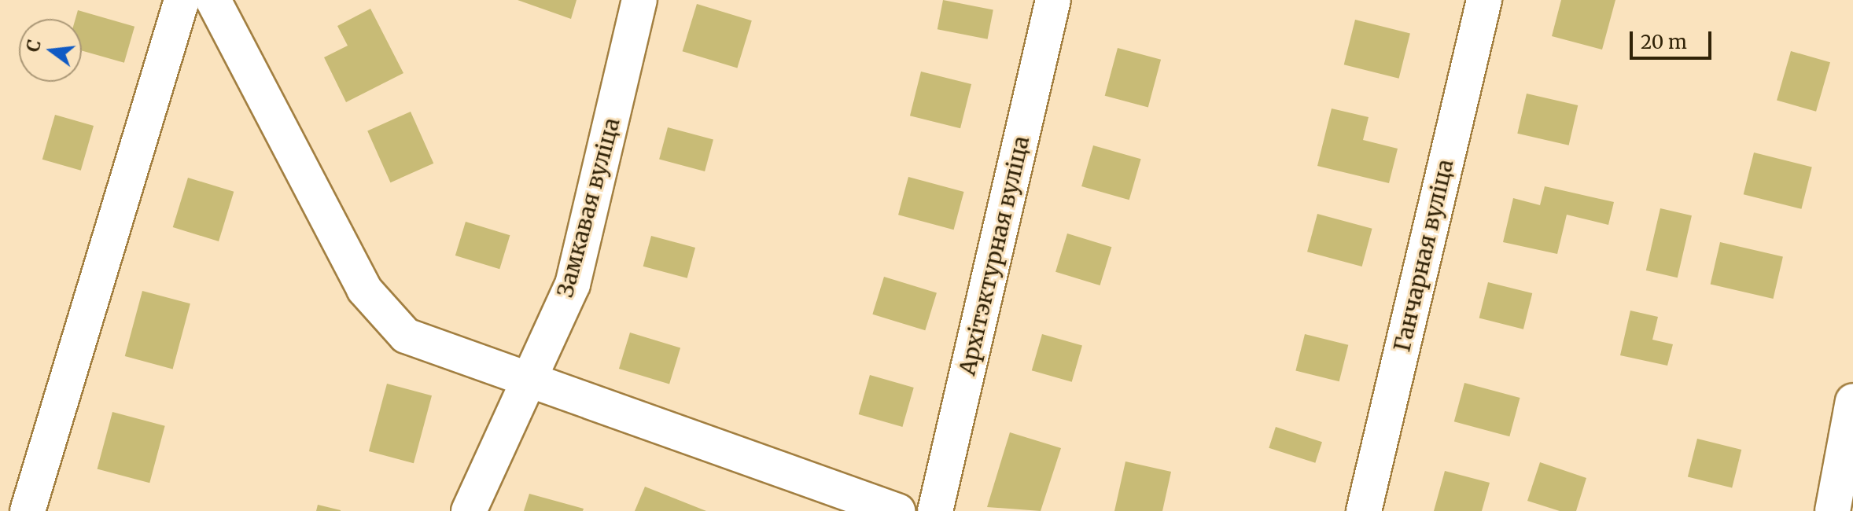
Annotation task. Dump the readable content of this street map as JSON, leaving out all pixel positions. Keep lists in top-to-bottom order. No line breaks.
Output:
{"streets":{"street":["Замкавая вуліца","Архітэктурная вуліца","Ганчарная вуліца"]},"scale_bar":"20 m","north":"left"}
